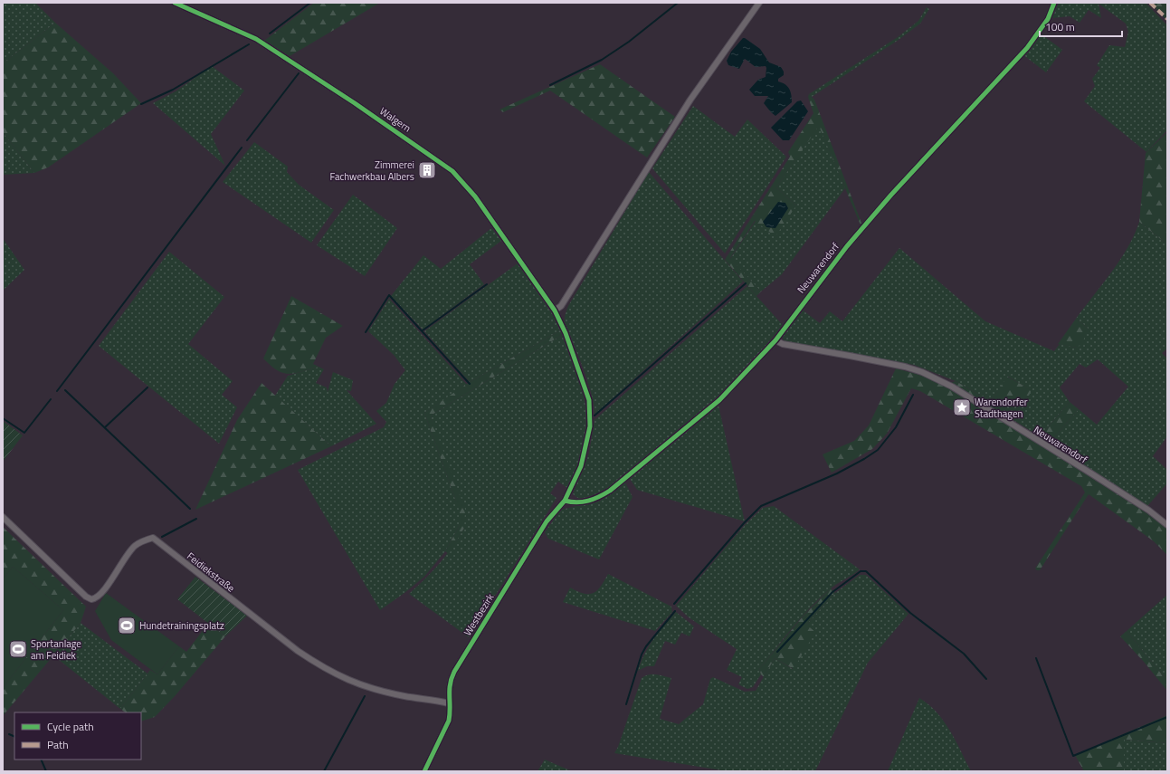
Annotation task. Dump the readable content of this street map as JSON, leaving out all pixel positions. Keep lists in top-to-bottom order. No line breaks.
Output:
{"streets":{"street":["Walgern","Neuwarendorf","Feidiekstraße","Westbezirk"]},"crossings":[["Walgern","Westbezirk"],["Neuwarendorf","Westbezirk"],["Feidiekstraße","Westbezirk"]],"places":{"building":["Zimmerei Fachwerkbau Albers"],"place":["Warendorfer Stadthagen"],"sports":["Hundetrainingsplatz","Sportanlage am Feidiek"]},"legend":["Cycle path","Path"],"scale_bar":"100 m"}
